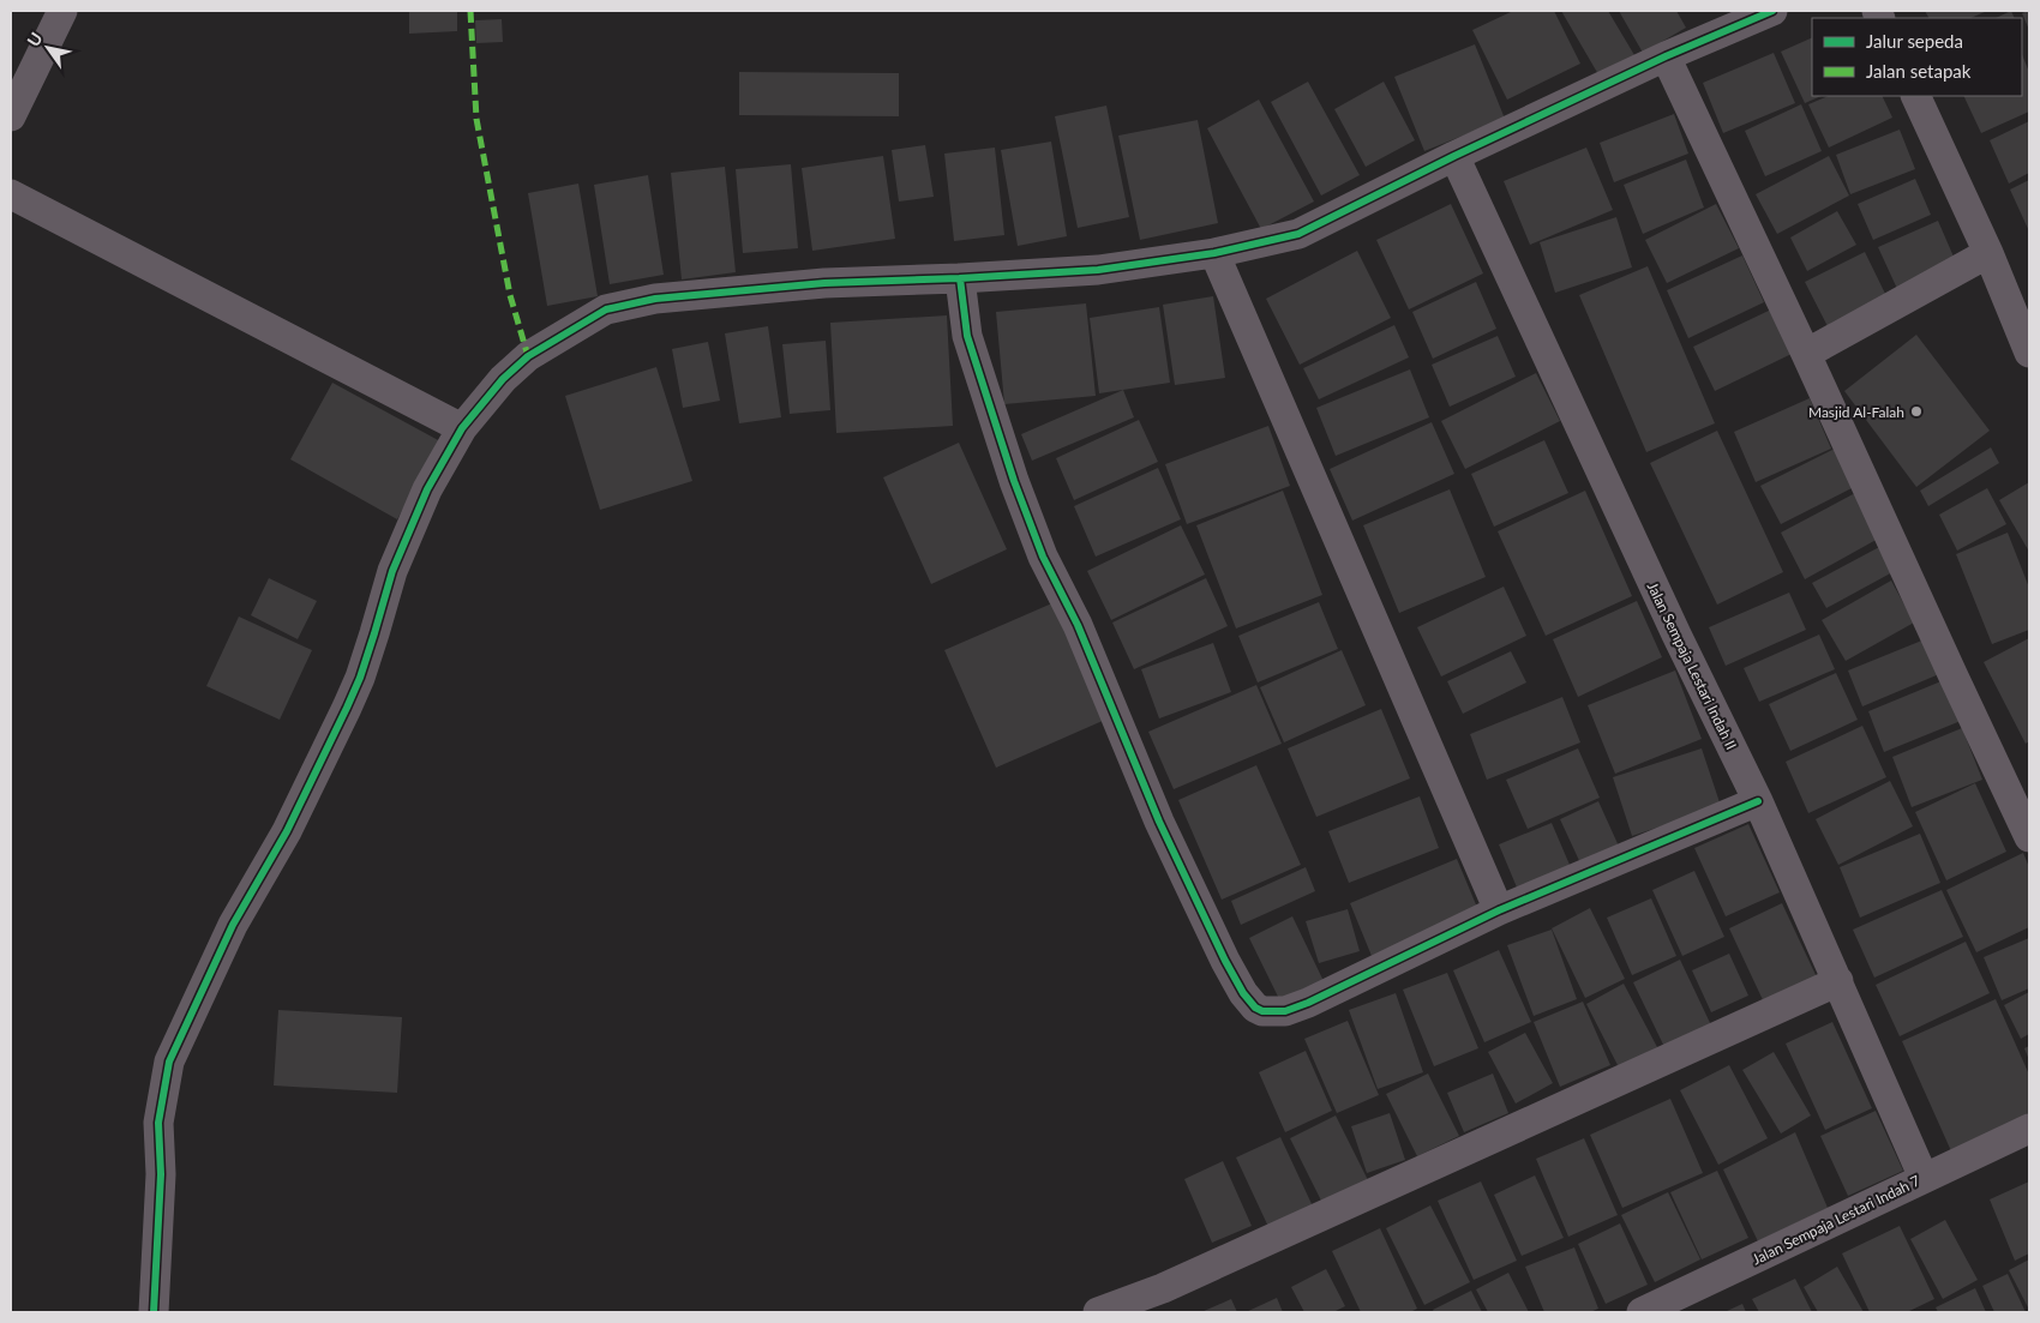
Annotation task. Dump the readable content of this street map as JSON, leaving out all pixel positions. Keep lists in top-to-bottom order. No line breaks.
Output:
{"streets":{"street":["Jalan Sempaja Lestari Indah II","Jalan Sempaja Lestari Indah 7"]},"crossings":[["Jalan Sempaja Lestari Indah II","Jalan Sempaja Lestari Indah 7"]],"places":["Masjid Al-Falah"],"legend":["Jalur sepeda","Jalan setapak"],"north":"top left"}
